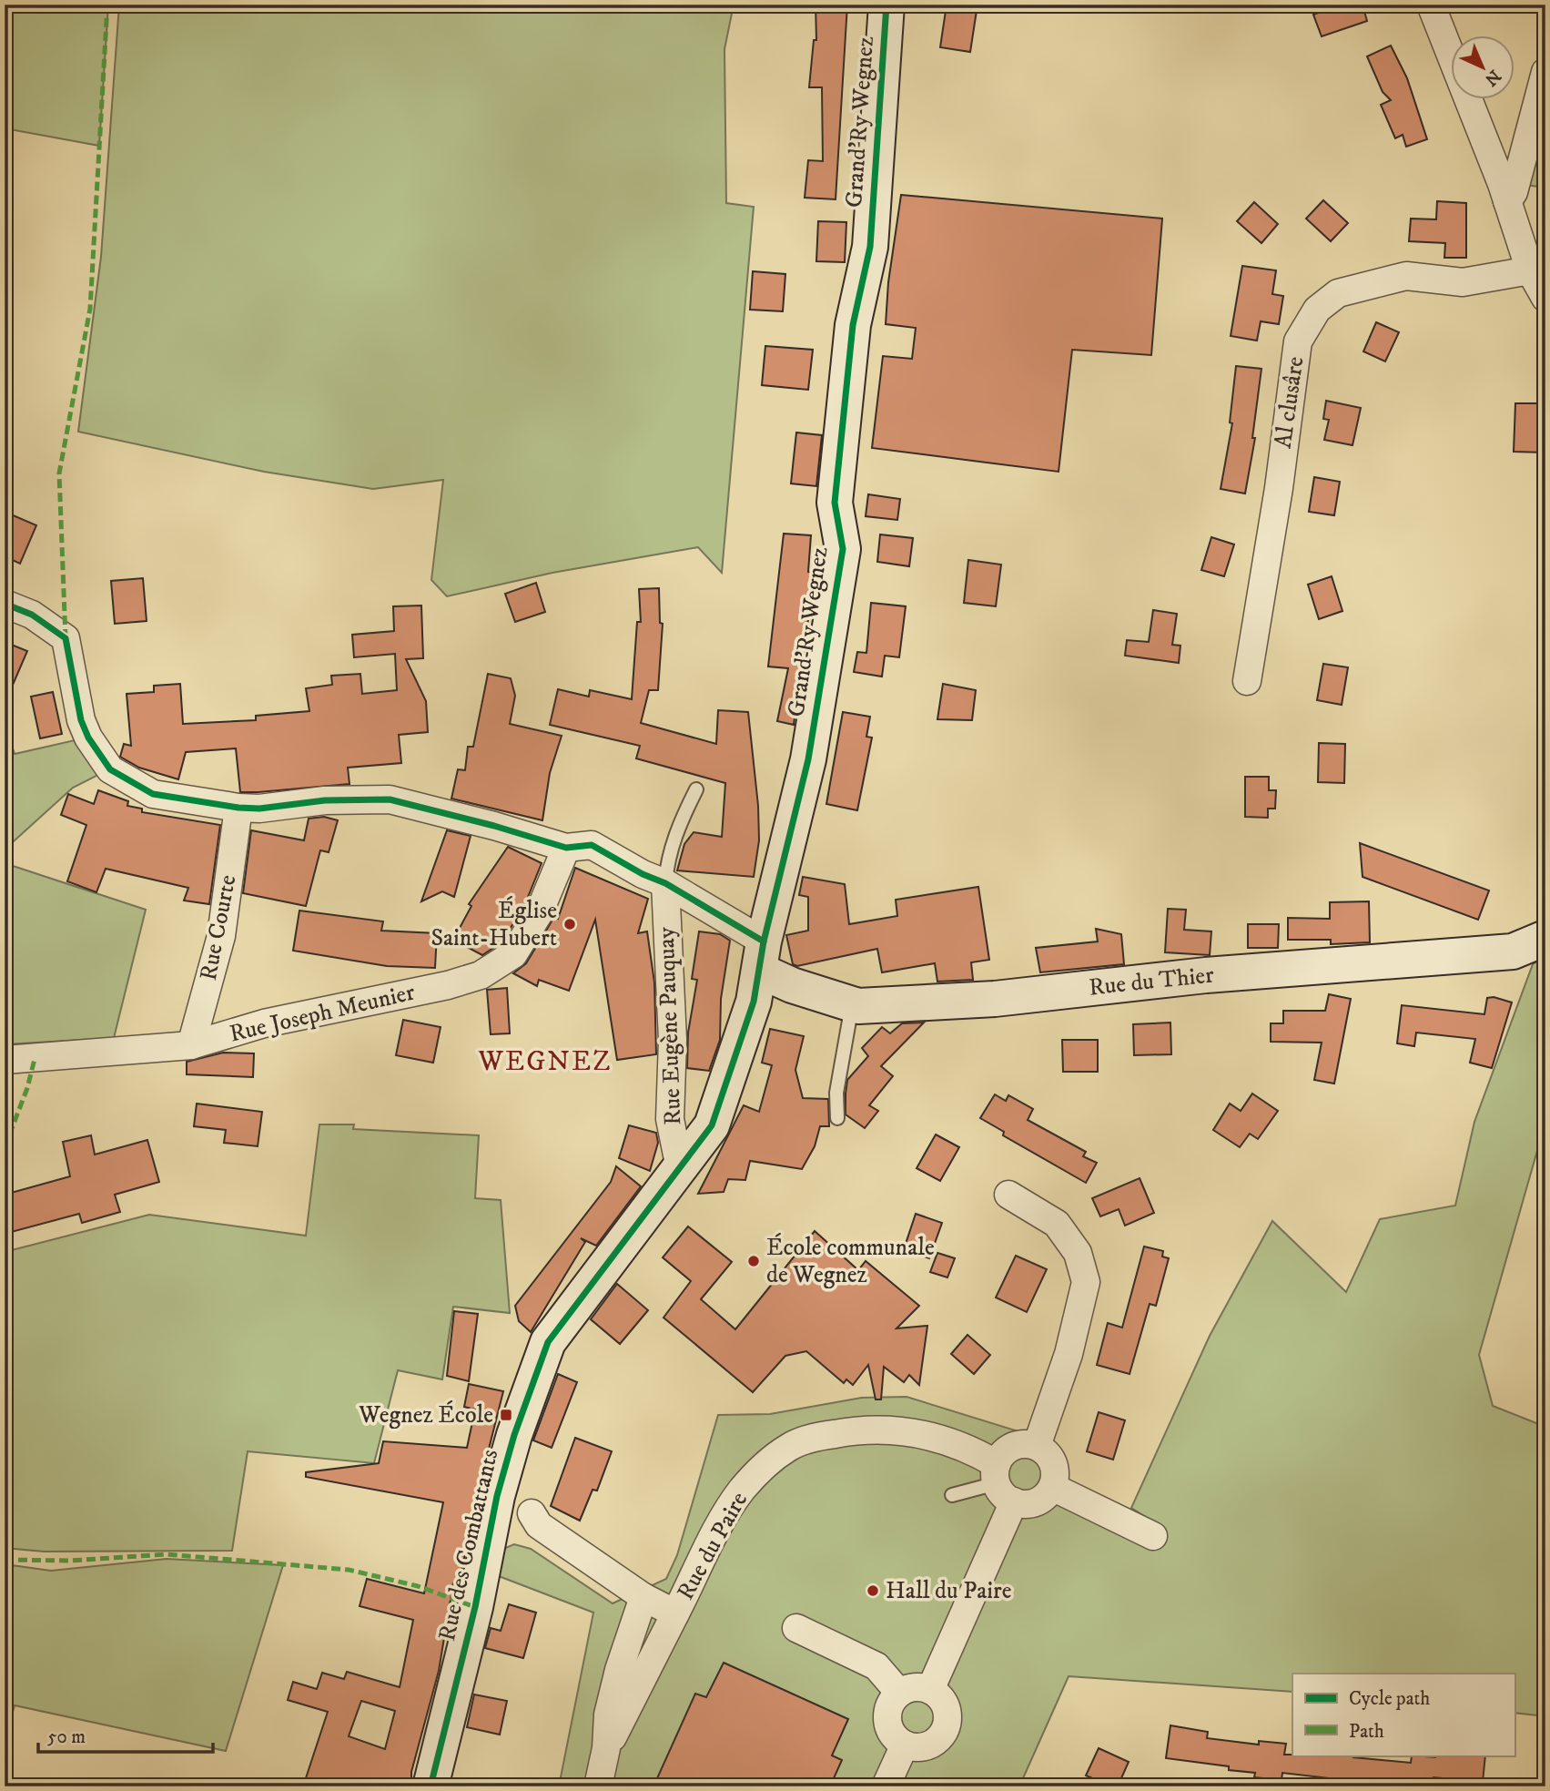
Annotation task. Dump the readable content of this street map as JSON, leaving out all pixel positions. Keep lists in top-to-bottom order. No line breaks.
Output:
{"streets":{"street":["Grand'Ry Wegnez","Al clusâre","Rue Courte","Rue du Thier","Rue Joseph Meunier","Rue Eugène Pauquay","Rue des Combattants","Rue du Paire"]},"crossings":[["Grand'Ry Wegnez","Rue du Thier"],["Grand'Ry Wegnez","Rue Eugène Pauquay"],["Grand'Ry Wegnez","Rue des Combattants"],["Rue Courte","Rue Joseph Meunier"],["Rue Eugène Pauquay","Rue des Combattants"],["Rue des Combattants","Rue du Paire"]],"districts":["WEGNEZ"],"places":{"other":["Église Saint-Hubert","École communale de Wegnez","Hall du Paire"],"transit":["Wegnez École"]},"legend":["Cycle path","Path"],"scale_bar":"50 m","north":"bottom right"}
